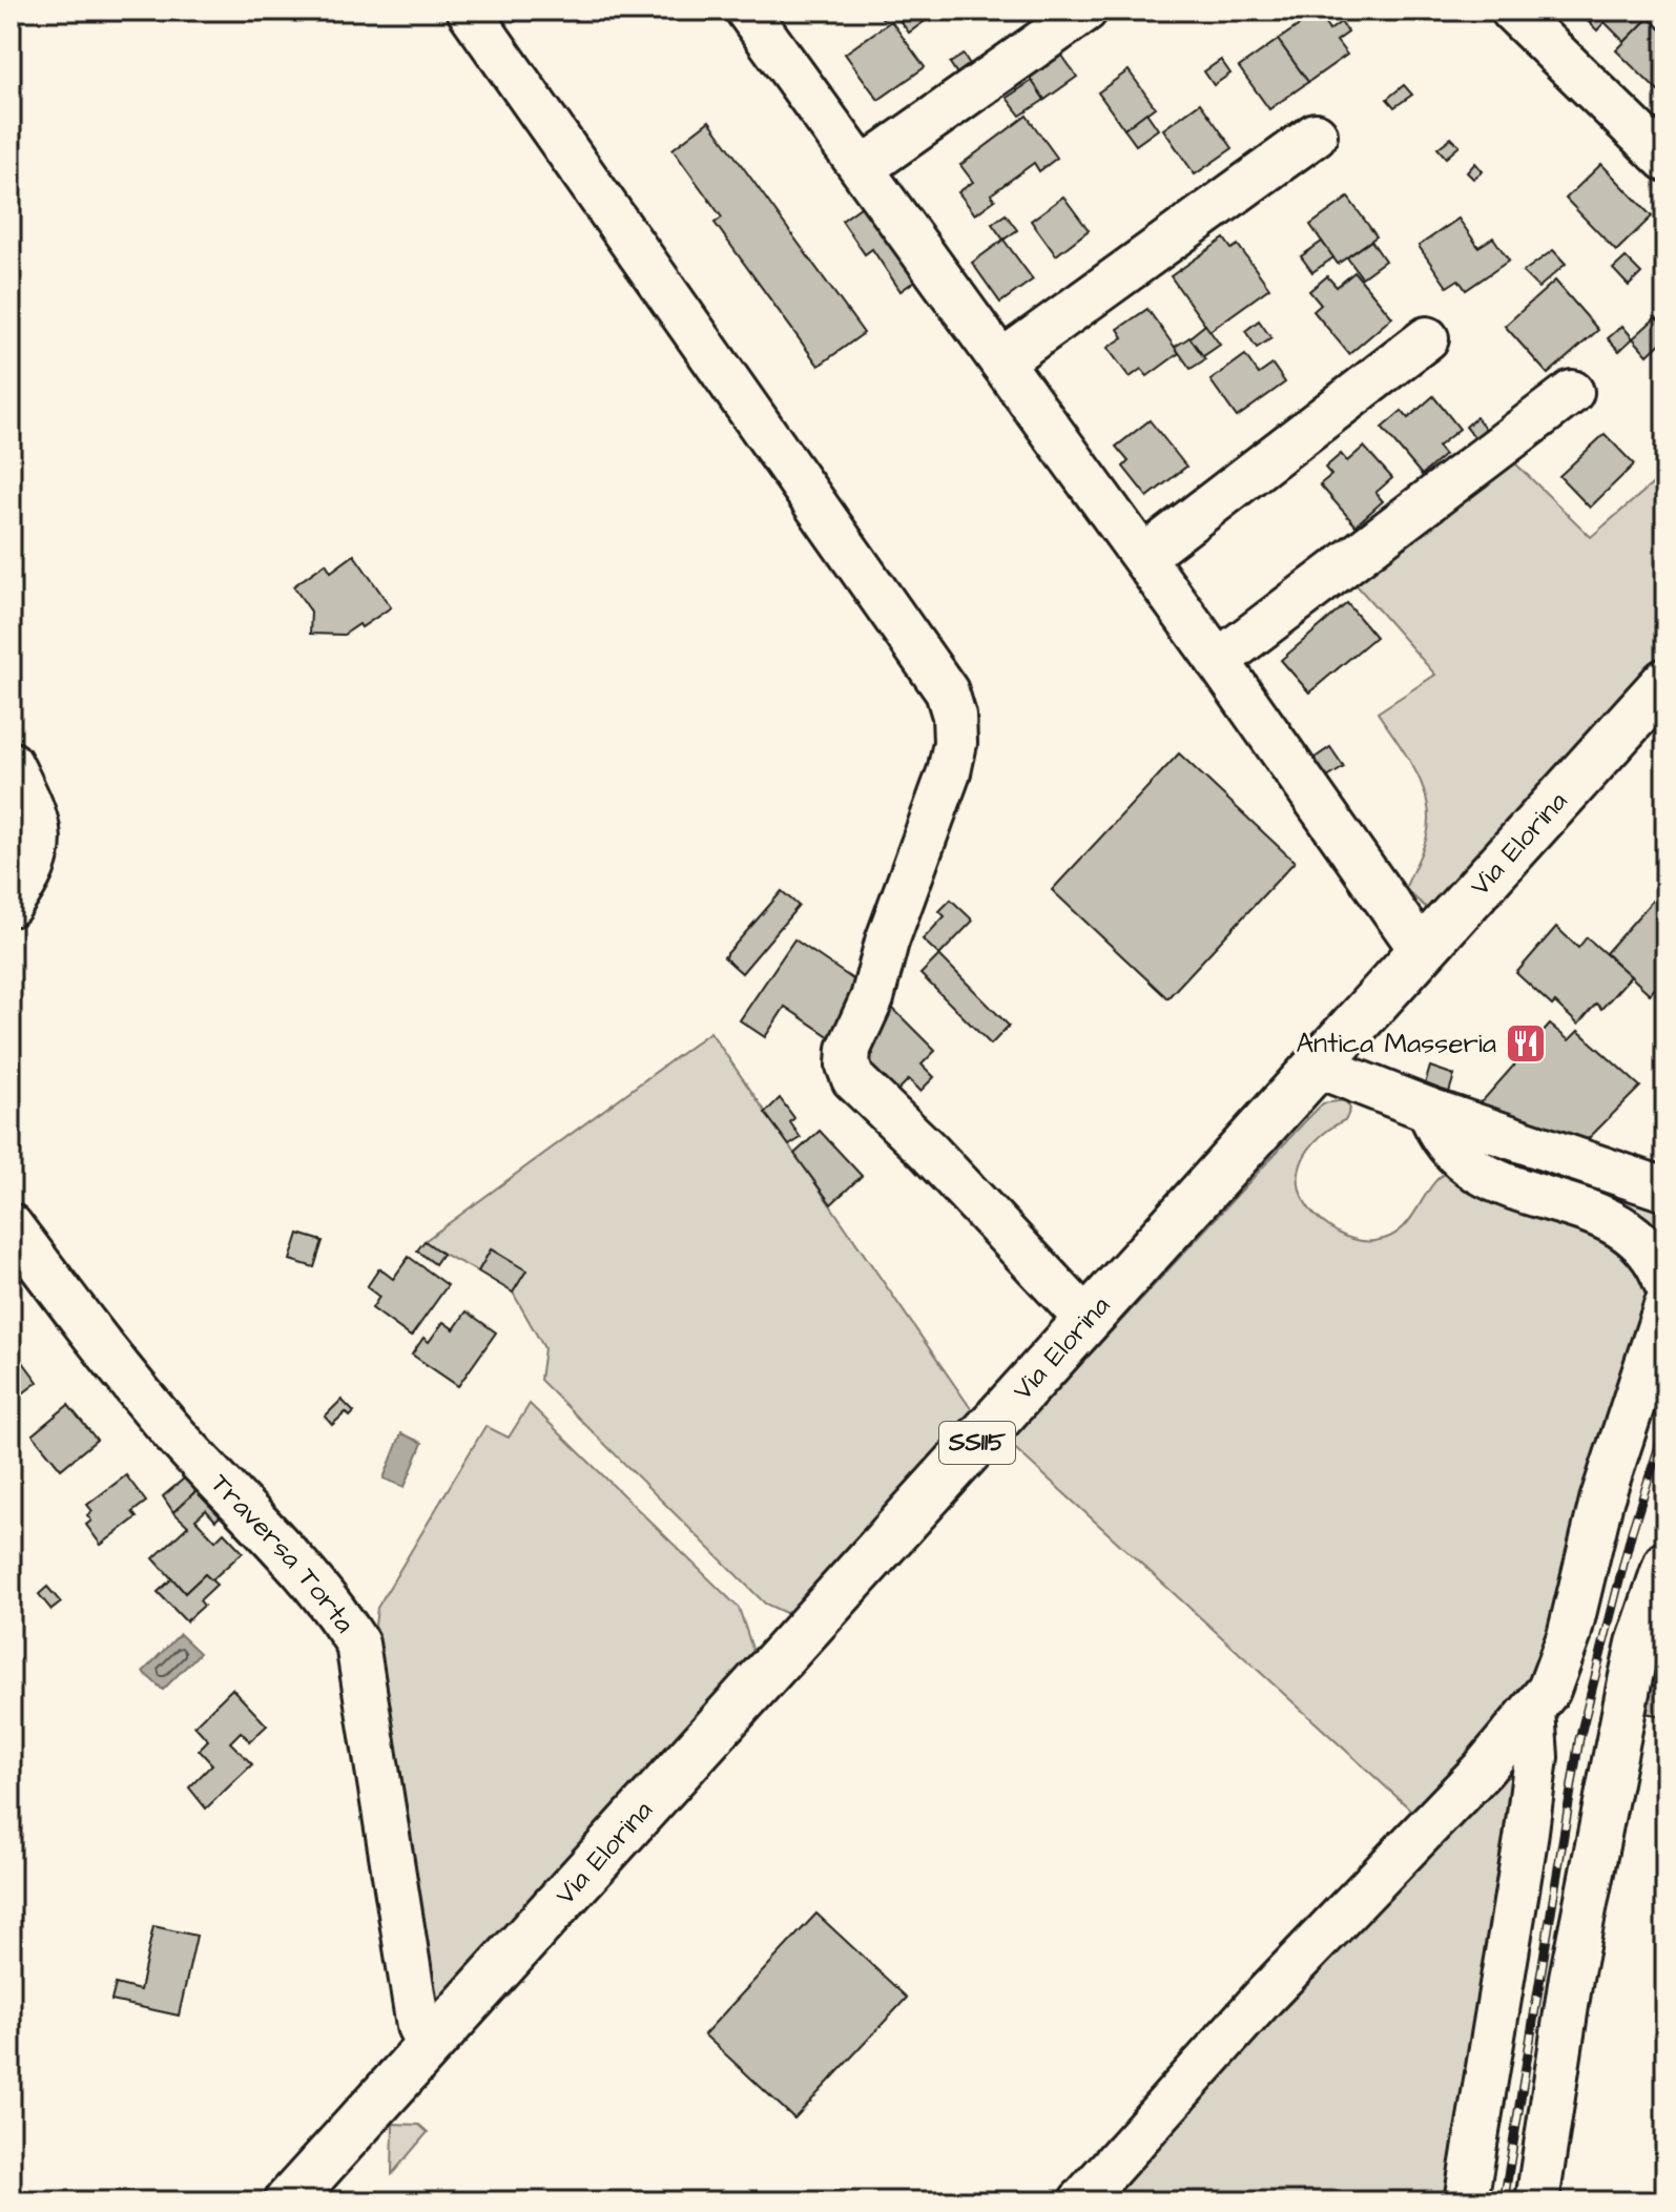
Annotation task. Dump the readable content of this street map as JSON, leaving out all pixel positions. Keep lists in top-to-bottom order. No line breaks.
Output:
{"streets":{"main road":["Via Elorina","SS115"],"street":["Traversa Torta"]},"crossings":[["Via Elorina","Traversa Torta"]],"places":{"restaurant":["Antica Masseria"]}}
